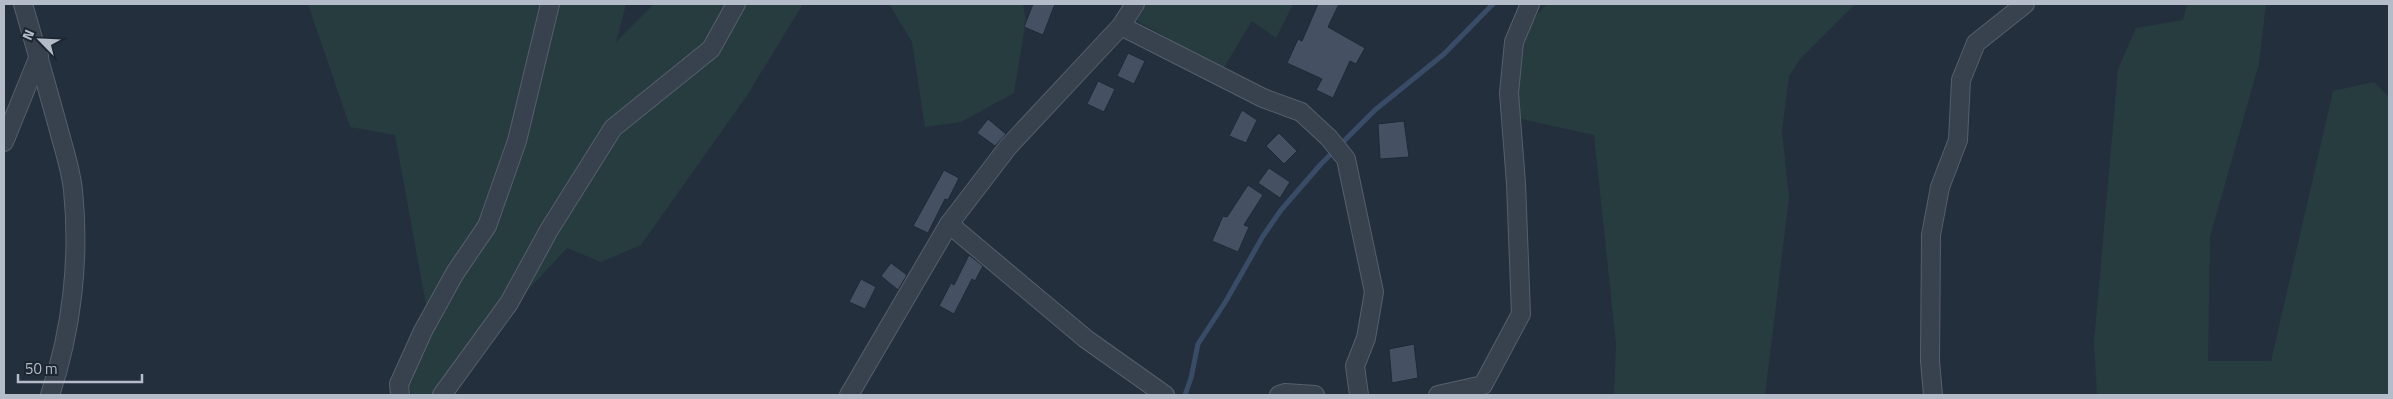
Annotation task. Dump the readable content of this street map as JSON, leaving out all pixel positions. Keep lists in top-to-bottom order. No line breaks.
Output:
{"scale_bar":"50 m","north":"top left"}
